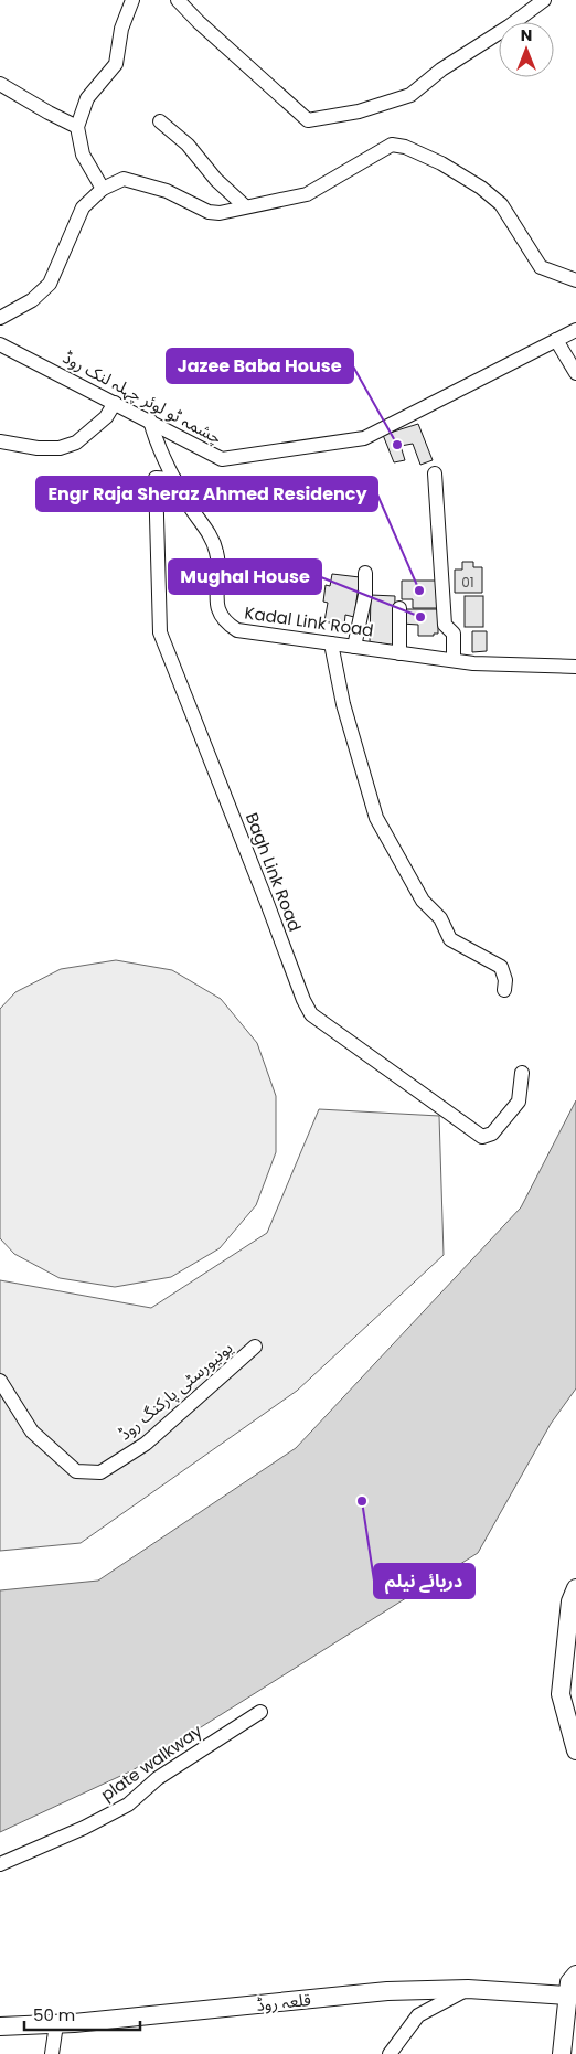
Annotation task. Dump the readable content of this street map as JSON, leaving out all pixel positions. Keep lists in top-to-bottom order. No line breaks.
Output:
{"streets":{"street":["چشمہ ٹو لوئر چہلہ لنک روڈ","Kadal Link Road","Bagh Link Road","یونیورسٹی پارکنگ روڈ","plate walkway","قلعہ روڈ"]},"crossings":[["چشمہ ٹو لوئر چہلہ لنک روڈ","Kadal Link Road"],["Kadal Link Road","Bagh Link Road"]],"places":["Jazee Baba House","Engr Raja Sheraz Ahmed Residency","Mughal House","دریائے نیلم"],"house_numbers":["01"],"scale_bar":"50 m","north":"top"}
